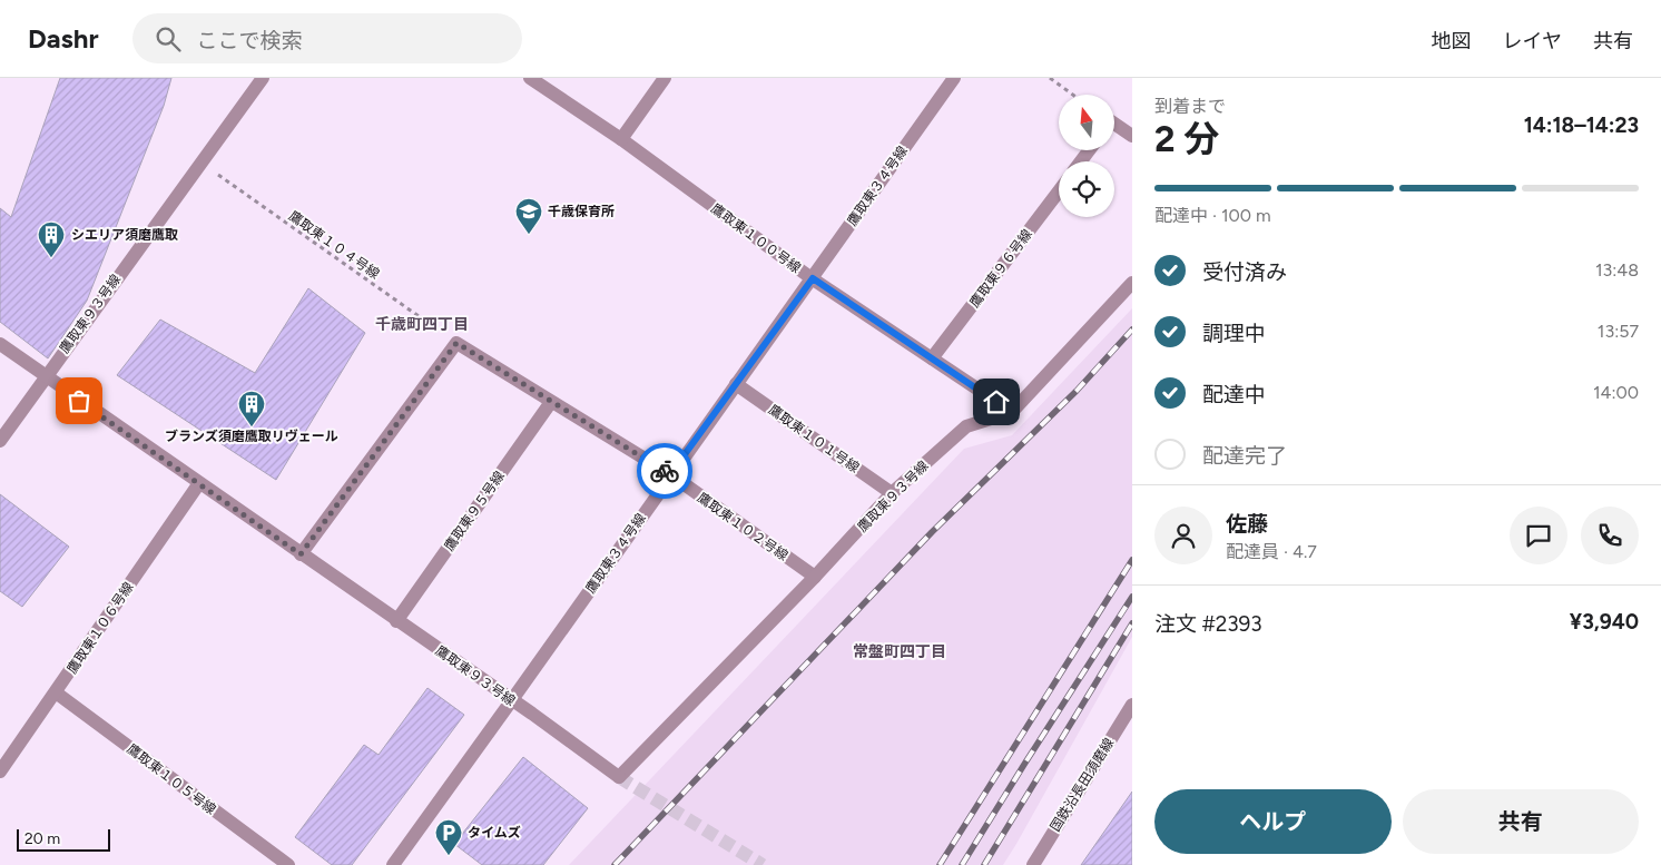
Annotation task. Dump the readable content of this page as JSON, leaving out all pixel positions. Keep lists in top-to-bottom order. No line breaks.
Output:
{"streets":{"street":["鷹取東３４号線","鷹取東１００号線","鷹取東９６号線","鷹取東９３号線","鷹取東１０１号線","鷹取東９５号線","鷹取東１０２号線","鷹取東１０６号線","鷹取東１０５号線","国鉄沿長田須磨線"],"path":["鷹取東１０４号線"]},"crossings":[["鷹取東３４号線","鷹取東１００号線"],["鷹取東３４号線","鷹取東９３号線"],["鷹取東３４号線","鷹取東１０１号線"],["鷹取東３４号線","鷹取東１０２号線"],["鷹取東１００号線","鷹取東９６号線"],["鷹取東１００号線","鷹取東９３号線"],["鷹取東１０４号線","鷹取東９３号線"],["鷹取東１０４号線","鷹取東１０２号線"],["鷹取東９３号線","鷹取東１０１号線"],["鷹取東９３号線","鷹取東９５号線"],["鷹取東９３号線","鷹取東１０２号線"],["鷹取東９３号線","鷹取東１０６号線"],["鷹取東９５号線","鷹取東１０２号線"],["鷹取東１０６号線","鷹取東１０５号線"]],"districts":["千歳町四丁目","常盤町四丁目"],"places":{"school or university":["千歳保育所"],"building":["シエリア須磨鷹取","ブランズ須磨鷹取リヴェール"],"parking":["タイムズ"]},"scale_bar":"20 m","north":"top","page":{"header":"Dashr","search":"ここで検索","nav":["地図","レイヤ","共有"],"heading":["2 分","到着まで","14:18–14:23"],"panel":["佐藤","配達員 · 4.7","注文 #2393","¥3,940"],"bar":"配達中 · 100 m","list":[["受付済み","13:48"],["調理中","13:57"],["配達中","14:00"],"配達完了"],"buttons":["ヘルプ","共有"],"scale":"20 m"}}
